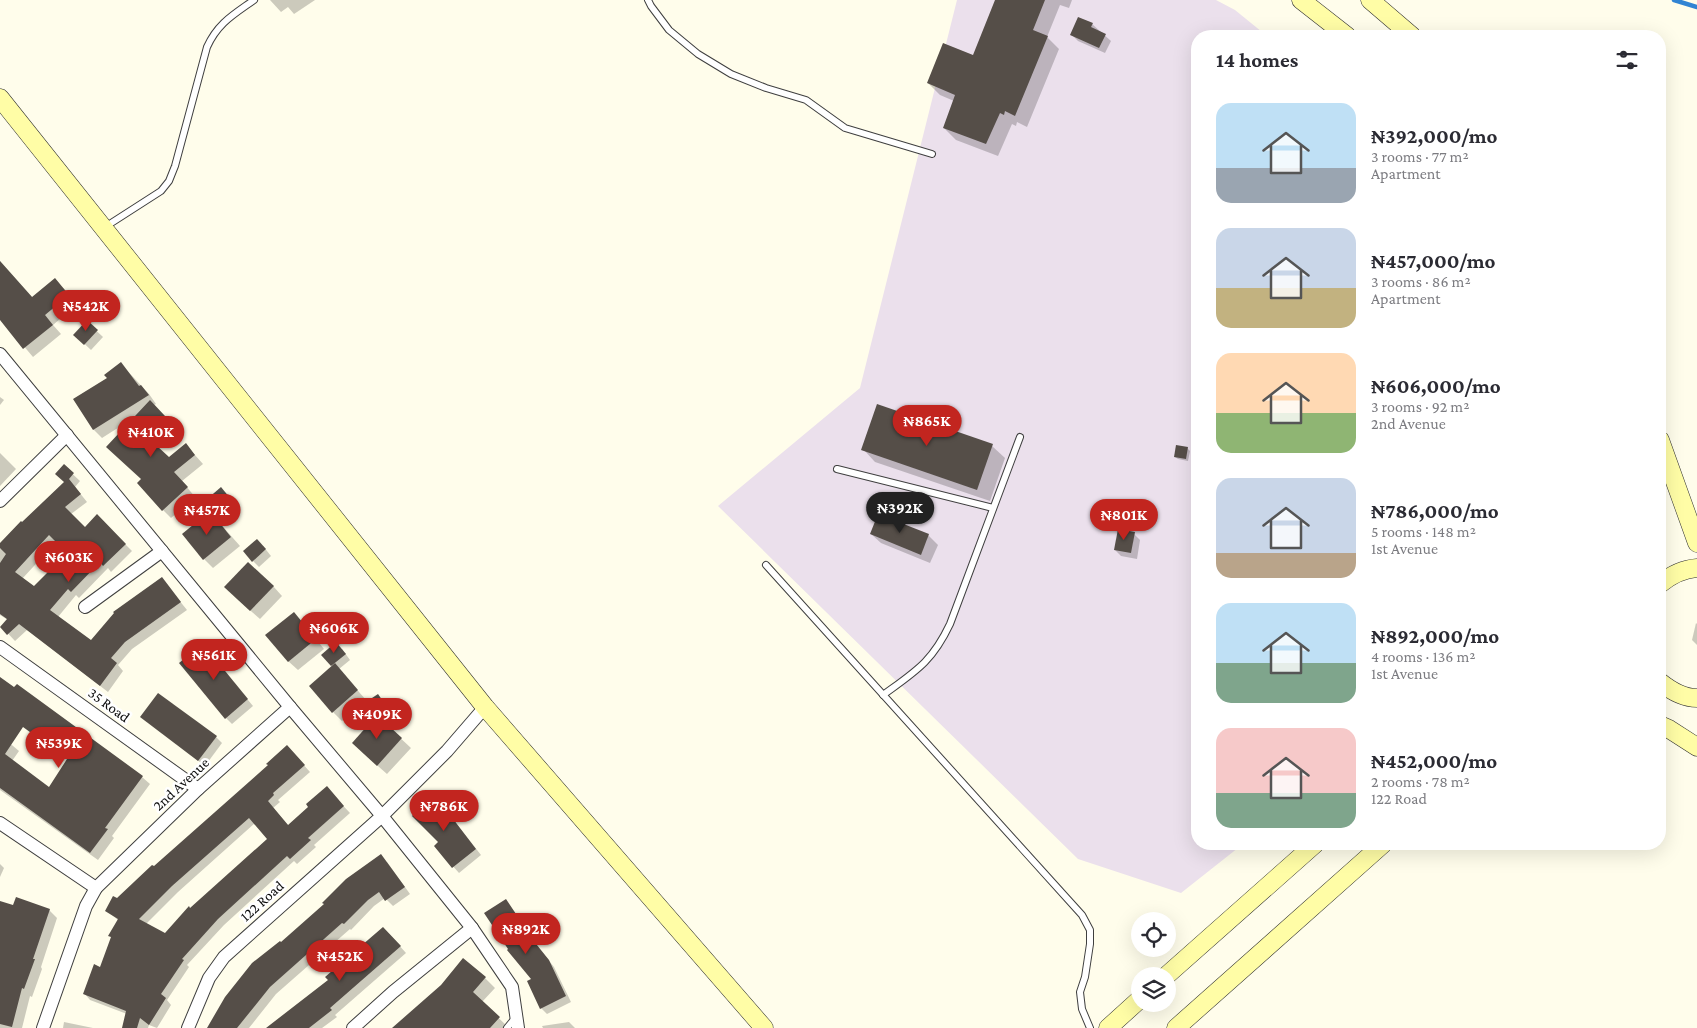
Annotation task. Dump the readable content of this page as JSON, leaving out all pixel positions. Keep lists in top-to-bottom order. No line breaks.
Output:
{"streets":{"street":["35 Road","2nd Avenue","122 Road"]},"crossings":[["35 Road","2nd Avenue"]],"page":{"heading":"14 homes","list":[{"name":"₦392,000/mo","note":"3 rooms · 77 m² · Apartment"},{"name":"₦457,000/mo","note":"3 rooms · 86 m² · Apartment"},{"name":"₦606,000/mo","note":"3 rooms · 92 m² · 2nd Avenue"},{"name":"₦786,000/mo","note":"5 rooms · 148 m² · 1st Avenue"},{"name":"₦892,000/mo","note":"4 rooms · 136 m² · 1st Avenue"},{"name":"₦452,000/mo","note":"2 rooms · 78 m² · 122 Road"}],"price":["₦542K","₦865K","₦410K","₦392K","₦457K","₦801K","₦603K","₦606K","₦561K","₦409K","₦539K","₦786K","₦892K","₦452K"]}}
